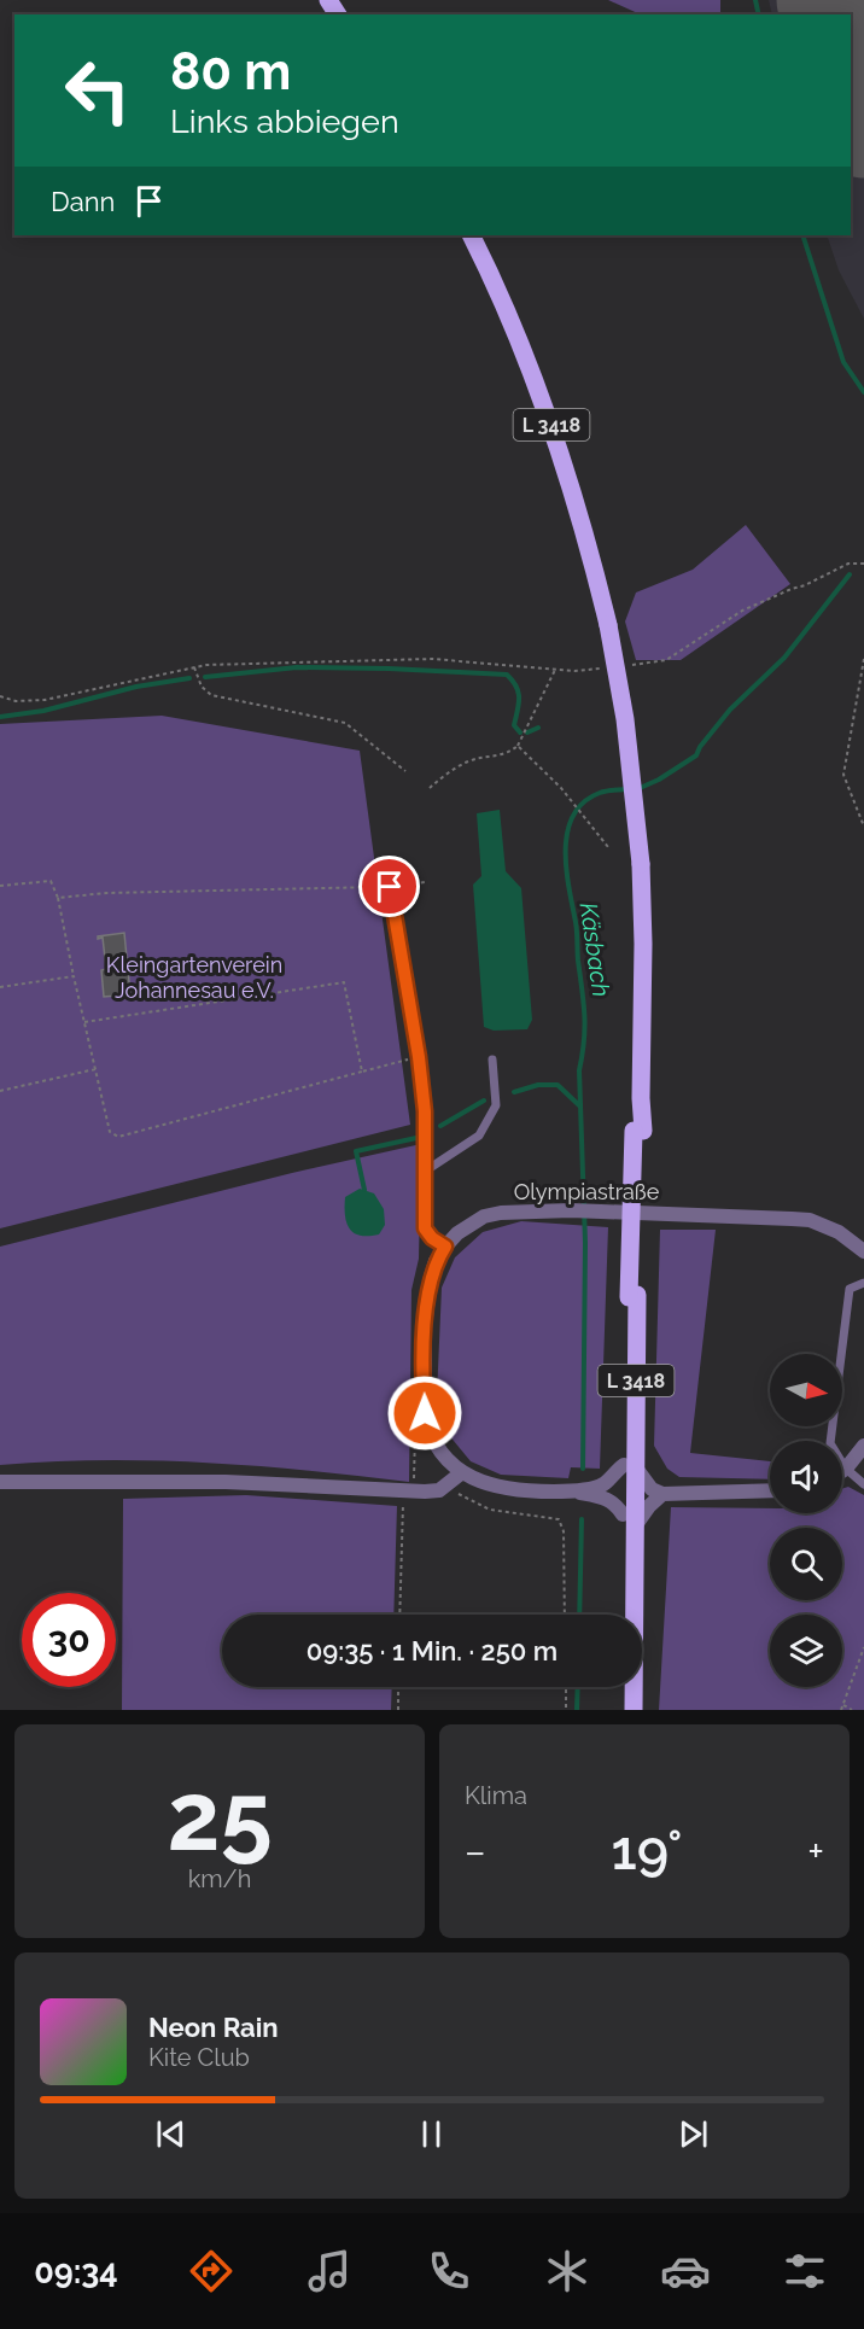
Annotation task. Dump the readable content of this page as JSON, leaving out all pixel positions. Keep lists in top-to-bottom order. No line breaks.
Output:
{"streets":{"main road":["L 3418"],"street":["Olympiastraße"]},"crossings":[["L 3418","Olympiastraße"]],"water":["Käsbach"],"parks":["Kleingartenverein Johannesau e.V."],"north":"right","page":{"turn":["80 m","Links abbiegen"],"then":"Dann","limit":"30","trip":"09:35 · 1 Min. · 250 m","tile":[["25","km/h"],"Klima"],"heat":["−","19°","+"],"song":["Neon Rain","Kite Club"],"tabs":"09:34"}}
